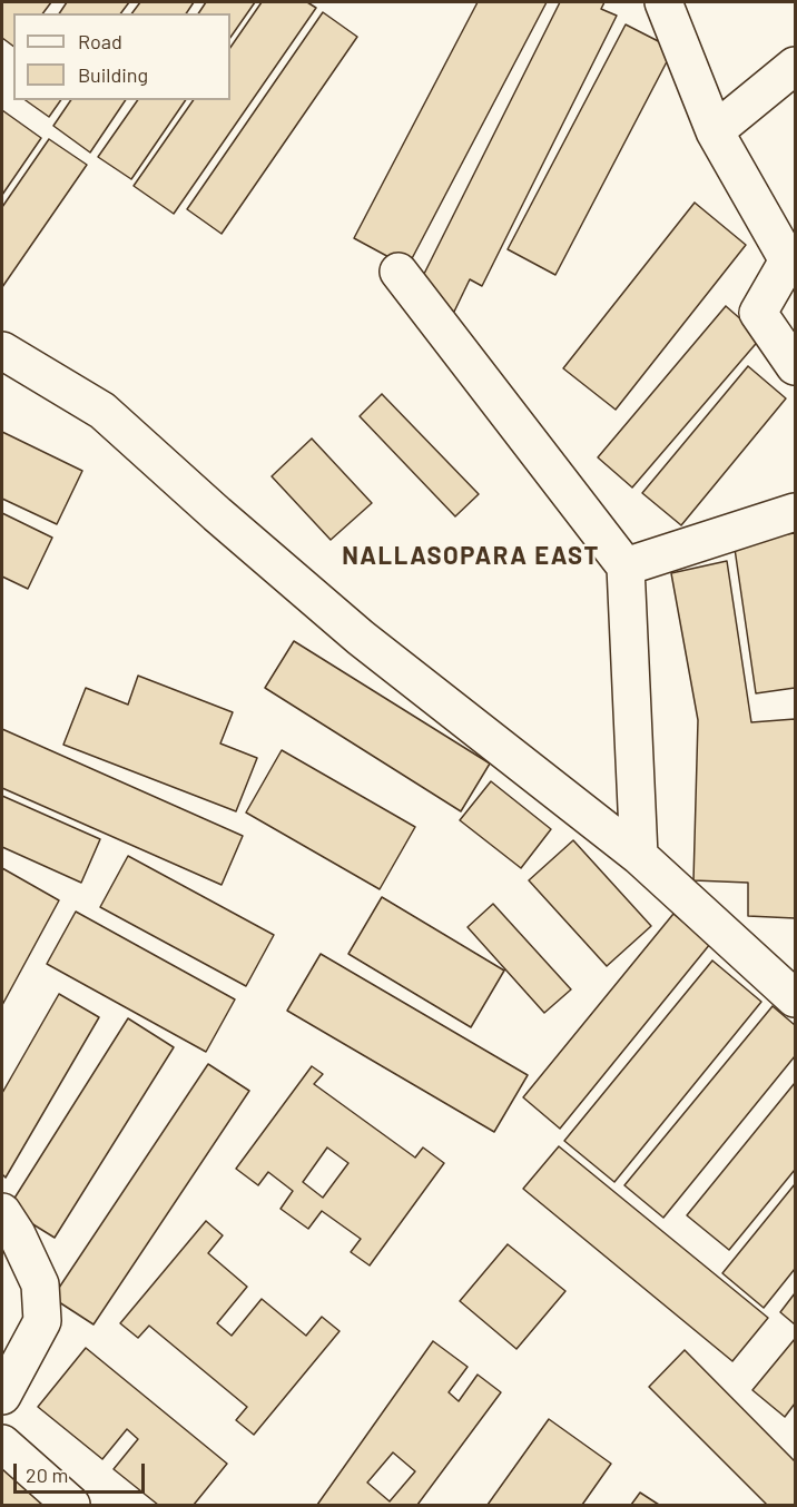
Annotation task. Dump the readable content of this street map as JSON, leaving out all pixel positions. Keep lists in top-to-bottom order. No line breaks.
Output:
{"districts":["NALLASOPARA EAST"],"legend":["Road","Building"],"scale_bar":"20 m"}
